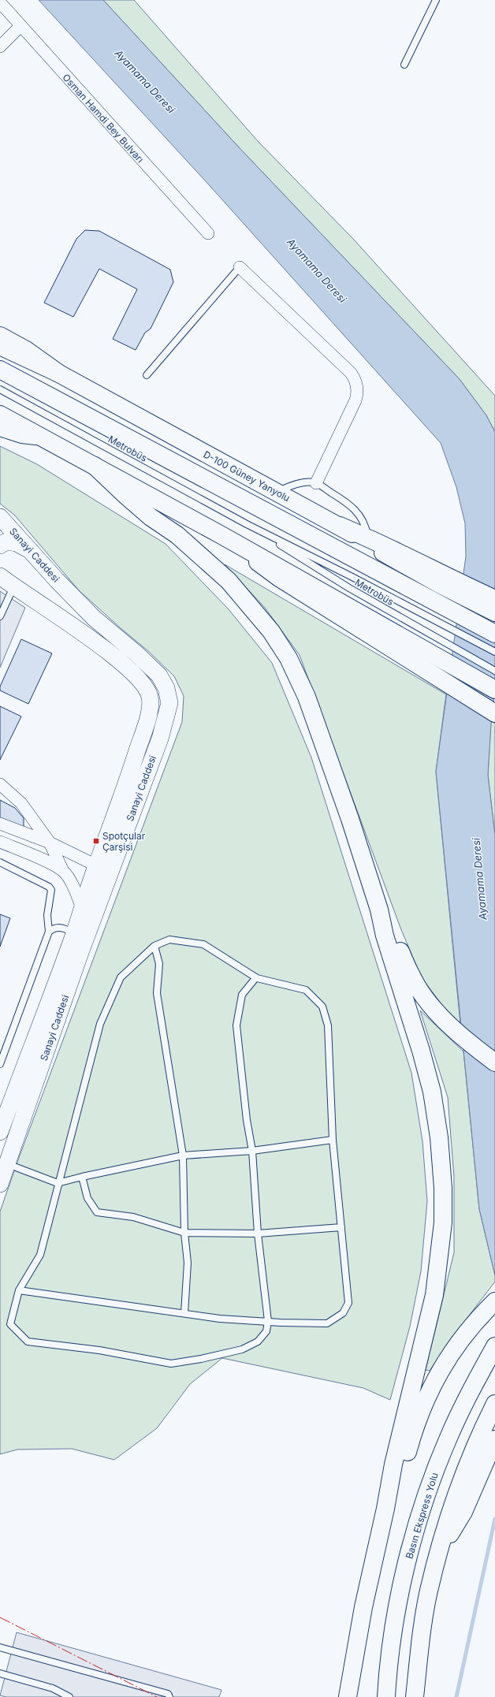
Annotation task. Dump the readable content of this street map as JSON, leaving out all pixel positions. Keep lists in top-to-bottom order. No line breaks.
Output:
{"streets":{"main road":["D-100 Güney Yanyolu","Sanayi Caddesi","Basın Ekspress Yolu"],"street":["Osman Hamdi Bey Bulvarı"],"lane":["Metrobüs"]},"water":["Ayamama Deresi"],"places":{"transit":["Spotçular Çarşisi"]}}
